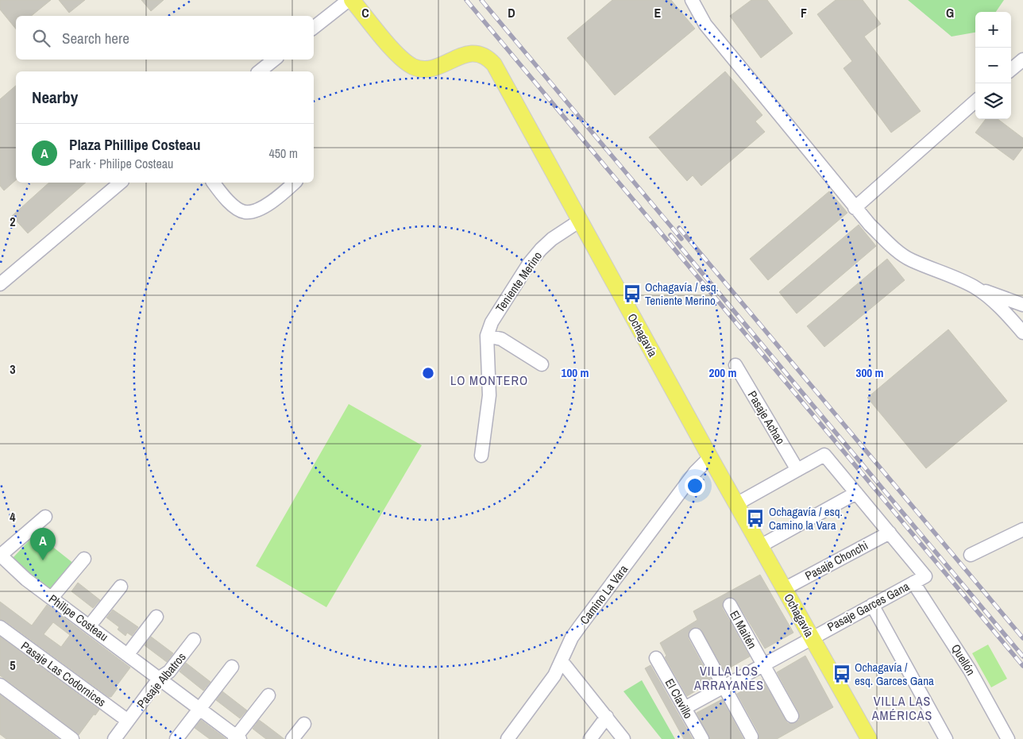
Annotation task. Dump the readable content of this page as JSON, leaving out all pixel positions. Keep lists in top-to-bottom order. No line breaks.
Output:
{"streets":{"main road":["Ochagavía"],"street":["Teniente Merino","Pasaje Achao","Pasaje Chonchi","Camino La Vara","Pasaje Garces Gana","Philipe Costeau","El Maitén","Quellón","Pasaje Las Codornices","Pasaje Albatros","El Clavillo"]},"crossings":[["Teniente Merino","Ochagavía"],["Ochagavía","Pasaje Chonchi"],["Ochagavía","Camino La Vara"],["Ochagavía","Pasaje Garces Gana"],["Pasaje Chonchi","Pasaje Garces Gana"],["Pasaje Garces Gana","El Maitén"],["Pasaje Garces Gana","Quellón"],["Pasaje Garces Gana","El Clavillo"],["Philipe Costeau","Pasaje Albatros"],["Pasaje Las Codornices","Pasaje Albatros"]],"districts":["LO MONTERO","VILLA LOS ARRAYANES","VILLA LAS AMÉRICAS"],"places":{"bus stop":["Ochagavía / esq. Teniente Merino","Ochagavía / esq. Camino la Vara","Ochagavía / esq. Garces Gana"]},"page":{"map_buttons":["+","−"],"search":"Search here","heading":"Nearby","list":[{"mark":"A","name":"Plaza Phillipe Costeau","note":"Park · Philipe Costeau","value":"450 m"}],"pins":"A"},"grid":{"columns":["C","D","E","F","G"],"rows":["2","3","4","5"]},"rings":["100 m","200 m","300 m"]}
